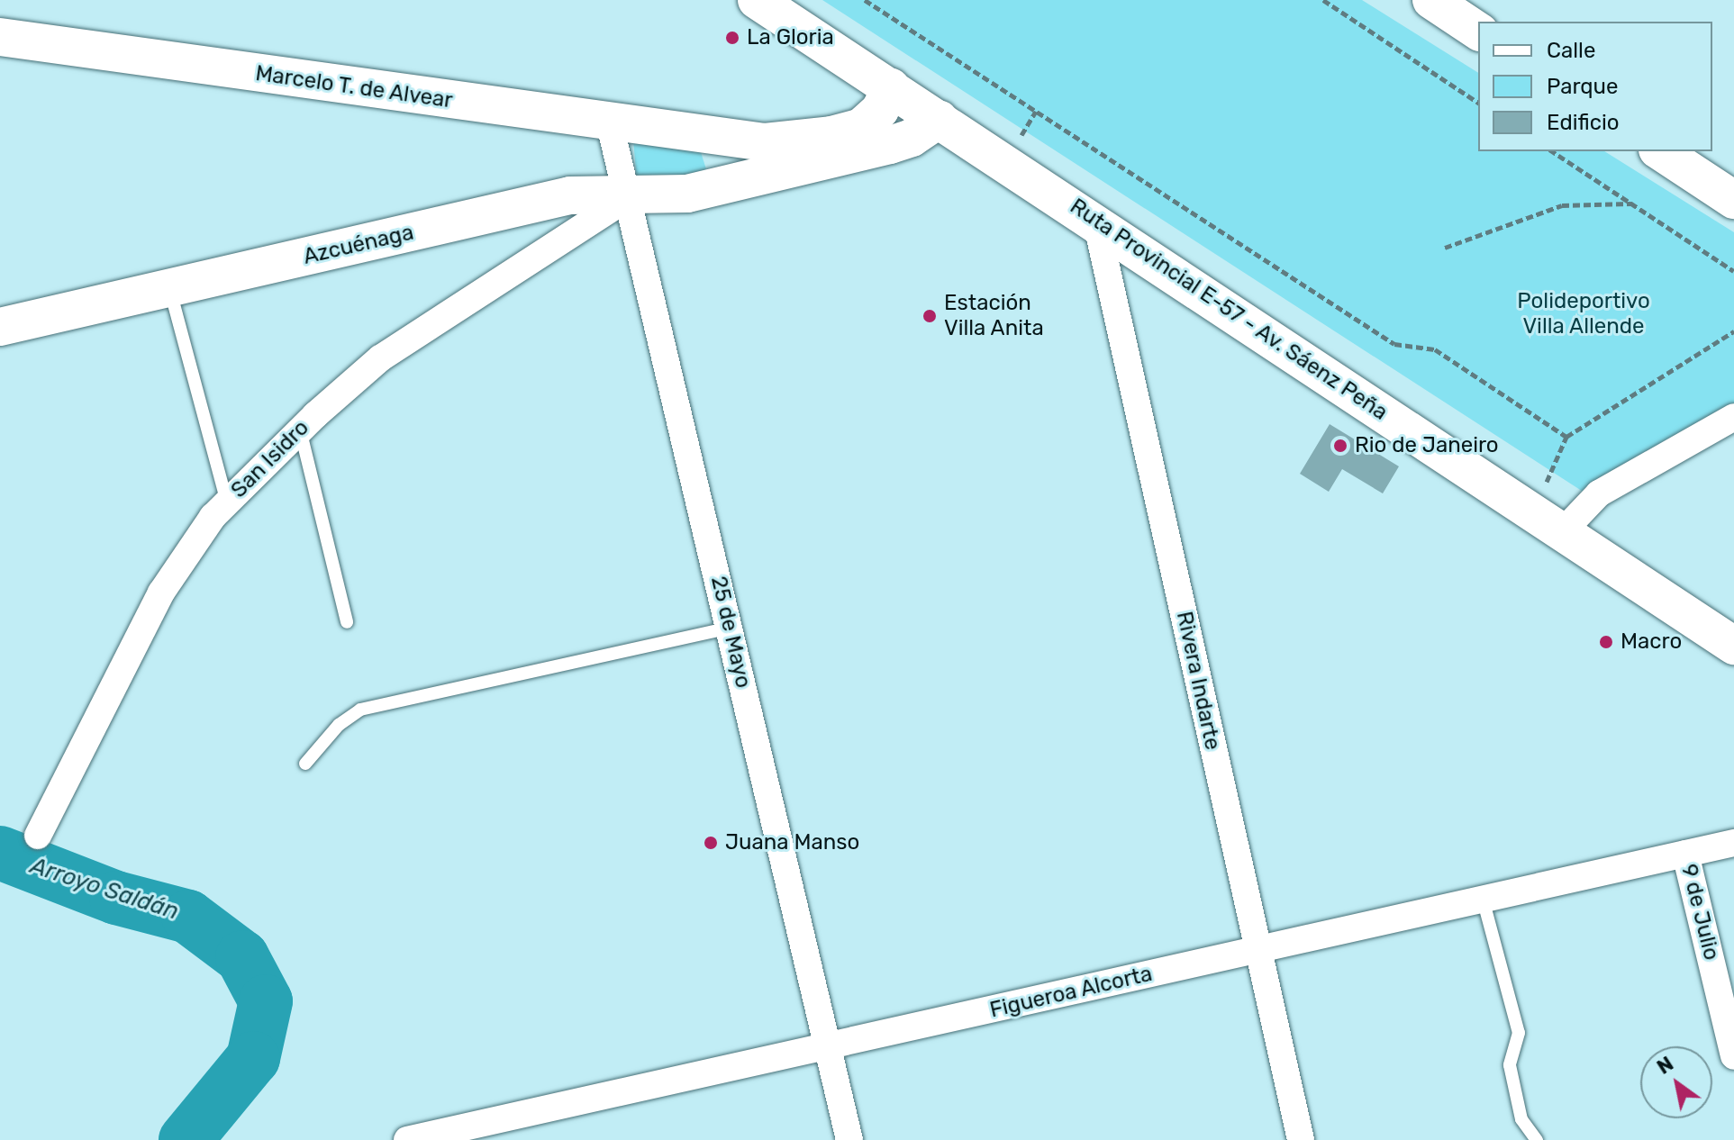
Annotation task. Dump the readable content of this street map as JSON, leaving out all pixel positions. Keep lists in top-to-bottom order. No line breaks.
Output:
{"streets":{"main road":["Marcelo T. de Alvear","Azcuénaga","Ruta Provincial E-57 - Av. Sáenz Peña"],"street":["San Isidro","25 de Mayo","Rivera Indarte","9 de Julio","Figueroa Alcorta"]},"crossings":[["Marcelo T. de Alvear","Ruta Provincial E-57 - Av. Sáenz Peña"],["Marcelo T. de Alvear","25 de Mayo"],["Azcuénaga","San Isidro"],["Azcuénaga","25 de Mayo"],["Ruta Provincial E-57 - Av. Sáenz Peña","Rivera Indarte"],["San Isidro","25 de Mayo"],["25 de Mayo","Figueroa Alcorta"],["Rivera Indarte","Figueroa Alcorta"],["9 de Julio","Figueroa Alcorta"]],"water":["Arroyo Saldán"],"parks":["Polideportivo Villa Allende"],"places":["La Gloria","Estación Villa Anita","Rio de Janeiro","Macro","Juana Manso"],"legend":["Calle","Parque","Edificio"],"north":"top left"}
